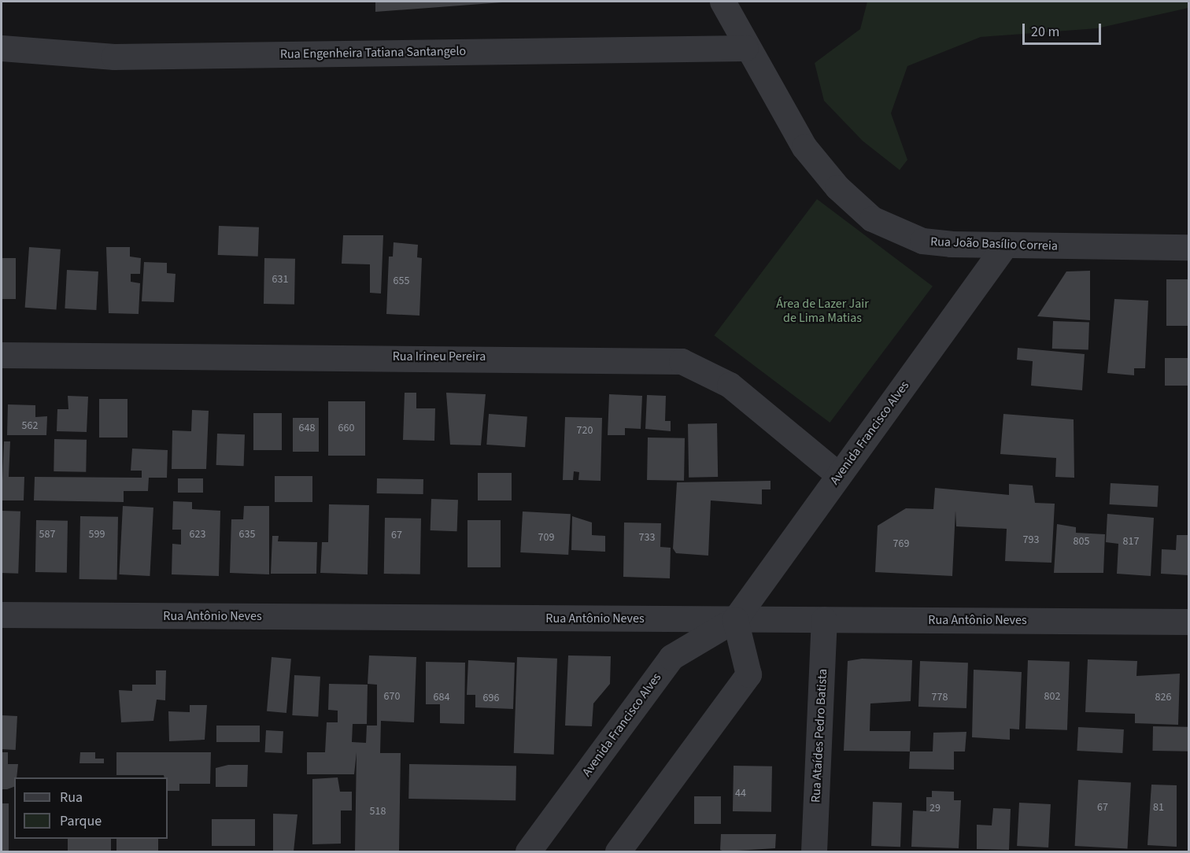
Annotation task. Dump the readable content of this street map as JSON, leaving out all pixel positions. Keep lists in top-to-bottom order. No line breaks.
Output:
{"streets":{"street":["Rua Engenheira Tatiana Santangelo","Rua João Basílio Correia","Rua Irineu Pereira","Avenida Francisco Alves","Rua Antônio Neves","Rua Ataídes Pedro Batista"]},"crossings":[["Rua Engenheira Tatiana Santangelo","Rua João Basílio Correia"],["Rua João Basílio Correia","Avenida Francisco Alves"],["Rua Irineu Pereira","Avenida Francisco Alves"],["Avenida Francisco Alves","Rua Antônio Neves"],["Rua Antônio Neves","Rua Ataídes Pedro Batista"]],"parks":["Área de Lazer Jair de Lima Matias"],"house_numbers":["631","655","562","648","660","720","587","599","623","635","67","709","733","793","805","817","769","670","802","684","778","826","696","44","67","81","29","518"],"legend":["Rua","Parque"],"scale_bar":"20 m"}
